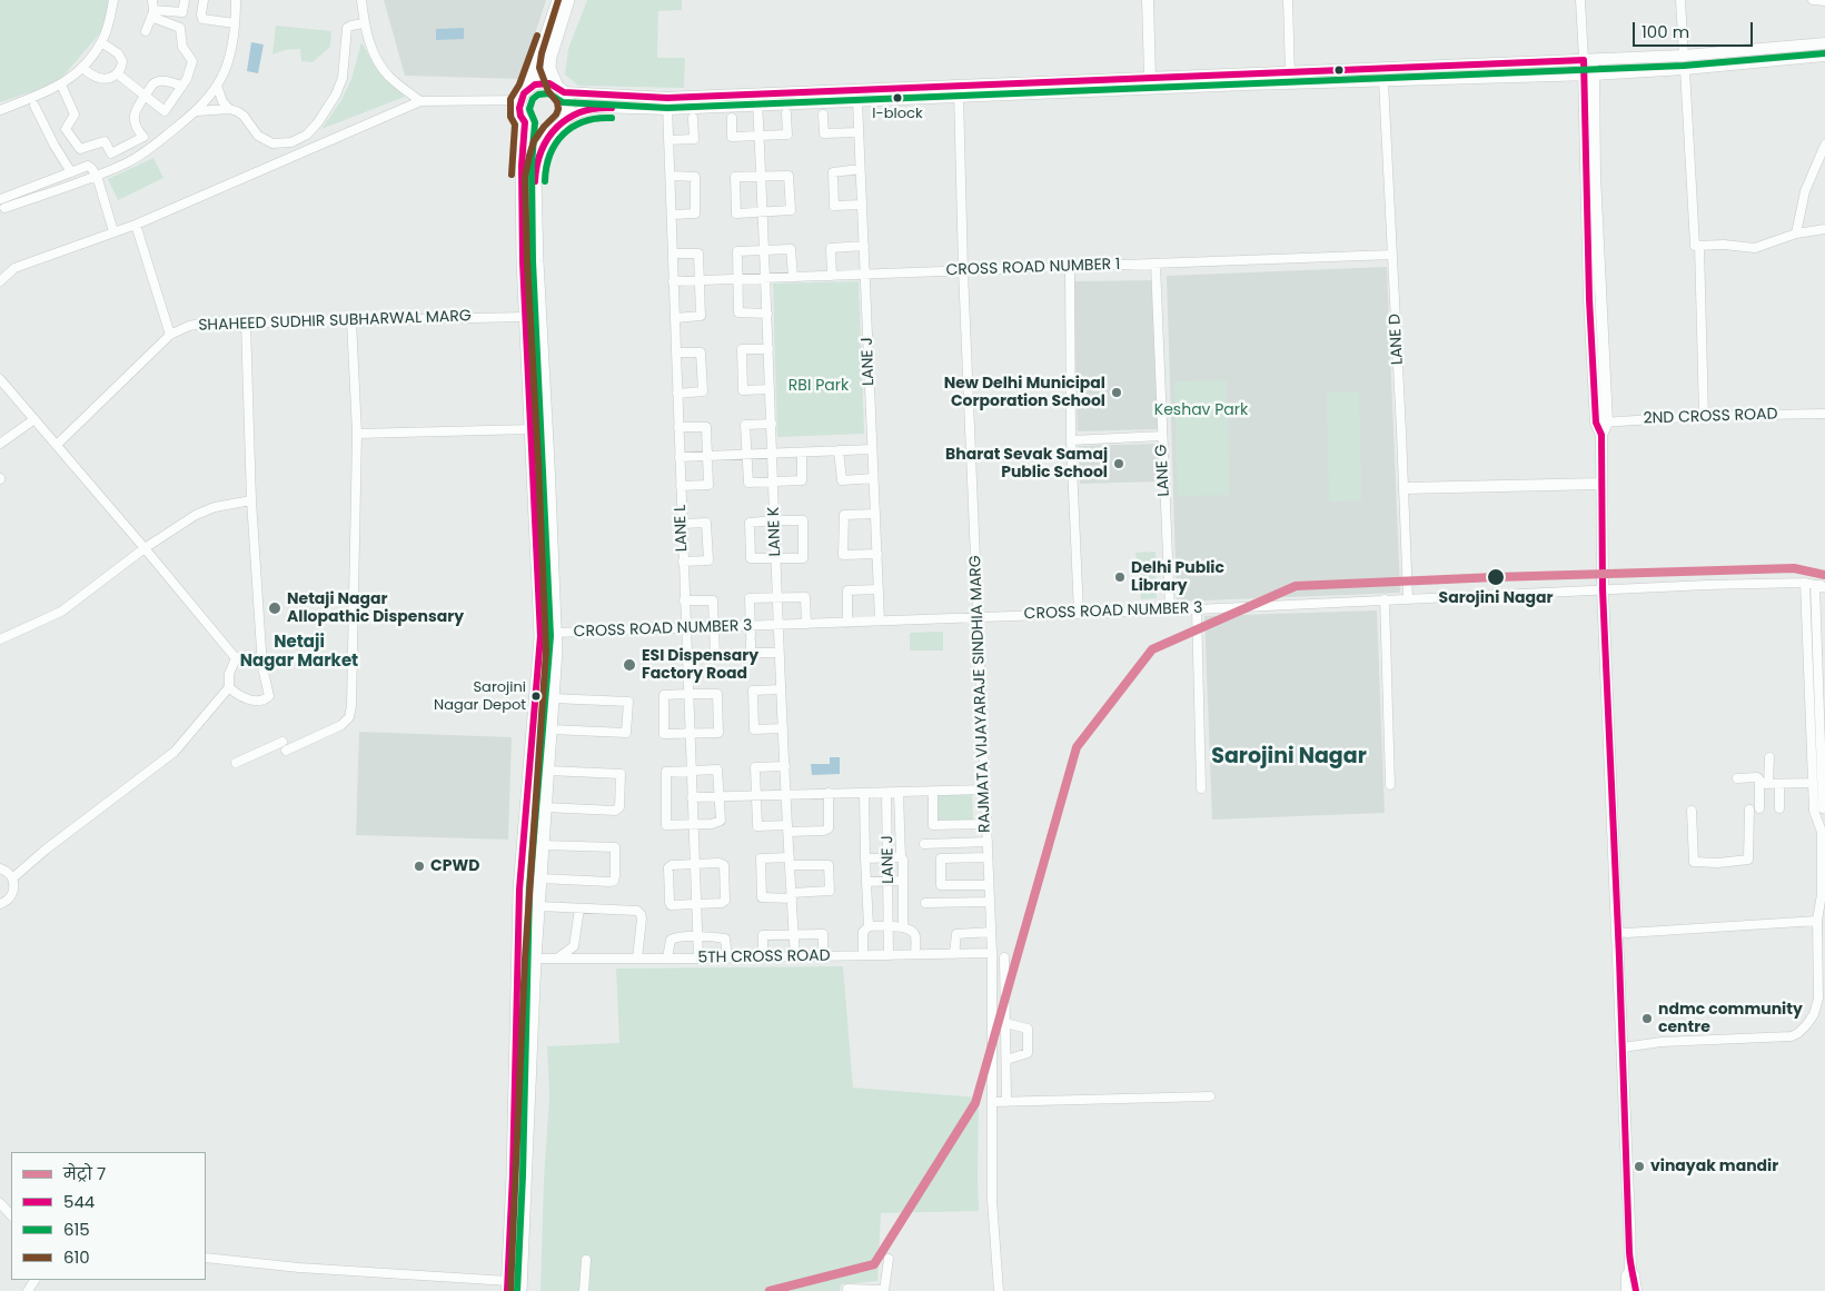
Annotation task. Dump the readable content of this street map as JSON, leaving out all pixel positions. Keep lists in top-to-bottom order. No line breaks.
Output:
{"streets":{"street":["CROSS ROAD NUMBER 1","SHAHEED SUDHIR SUBHARWAL MARG","LANE D","LANE J","2ND CROSS ROAD","LANE G","LANE L","LANE K","CROSS ROAD NUMBER 3","RAJMATA VIJAYARAJE SINDHIA MARG","5TH CROSS ROAD"]},"crossings":[["CROSS ROAD NUMBER 1","LANE D"],["CROSS ROAD NUMBER 1","LANE J"],["CROSS ROAD NUMBER 1","LANE G"],["CROSS ROAD NUMBER 1","LANE L"],["CROSS ROAD NUMBER 1","LANE K"],["CROSS ROAD NUMBER 1","RAJMATA VIJAYARAJE SINDHIA MARG"],["LANE D","CROSS ROAD NUMBER 3"],["LANE J","CROSS ROAD NUMBER 3"],["LANE J","5TH CROSS ROAD"],["LANE G","CROSS ROAD NUMBER 3"],["LANE L","CROSS ROAD NUMBER 3"],["LANE L","5TH CROSS ROAD"],["LANE K","CROSS ROAD NUMBER 3"],["LANE K","5TH CROSS ROAD"],["CROSS ROAD NUMBER 3","RAJMATA VIJAYARAJE SINDHIA MARG"],["RAJMATA VIJAYARAJE SINDHIA MARG","5TH CROSS ROAD"]],"districts":["Netaji Nagar Market","Sarojini Nagar"],"parks":["RBI Park","Keshav Park"],"places":["I-block","New Delhi Municipal Corporation School","Bharat Sevak Samaj Public School","Delhi Public Library","Sarojini Nagar","Netaji Nagar Allopathic Dispensary","ESI Dispensary Factory Road","Sarojini Nagar Depot","CPWD","ndmc community centre","vinayak mandir"],"lines":["transit line 610","transit line 615","transit line 544","metro line 7"],"legend":["मेट्रो 7","544","615","610"],"scale_bar":"100 m"}
